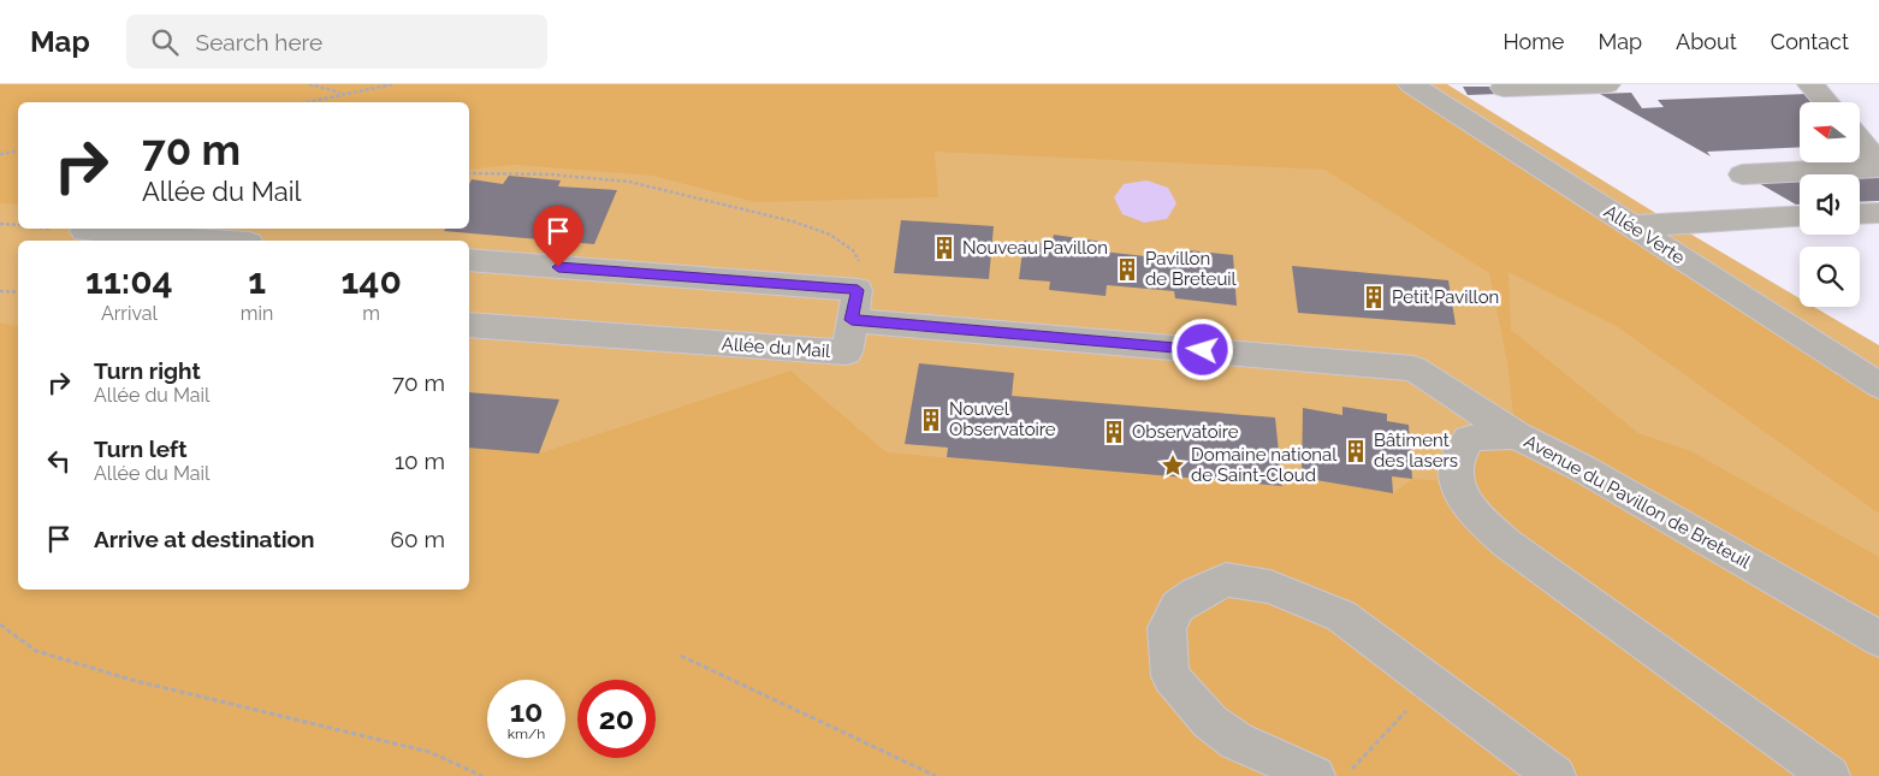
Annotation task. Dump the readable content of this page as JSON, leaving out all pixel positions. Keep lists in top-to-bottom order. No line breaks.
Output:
{"streets":{"street":["Allée Verte","Allée du Mail","Avenue du Pavillon de Breteuil"]},"places":{"building":["Nouveau Pavillon","Pavillon de Breteuil","Petit Pavillon","Nouvel Observatoire","Observatoire","Bâtiment des lasers"],"place":["Domaine national de Saint-Cloud"]},"north":"left","page":{"header":"Map","search":"Search here","nav":["Home","Map","About","Contact"],"turn":["70 m","Allée du Mail"],"eta":["11:04","Arrival","1","min","140","m"],"list":[{"name":"Turn right","note":"Allée du Mail","value":"70 m"},{"name":"Turn left","note":"Allée du Mail","value":"10 m"},{"name":"Arrive at destination","value":"60 m"}],"speed":"10 km/h","limit":"20"}}
